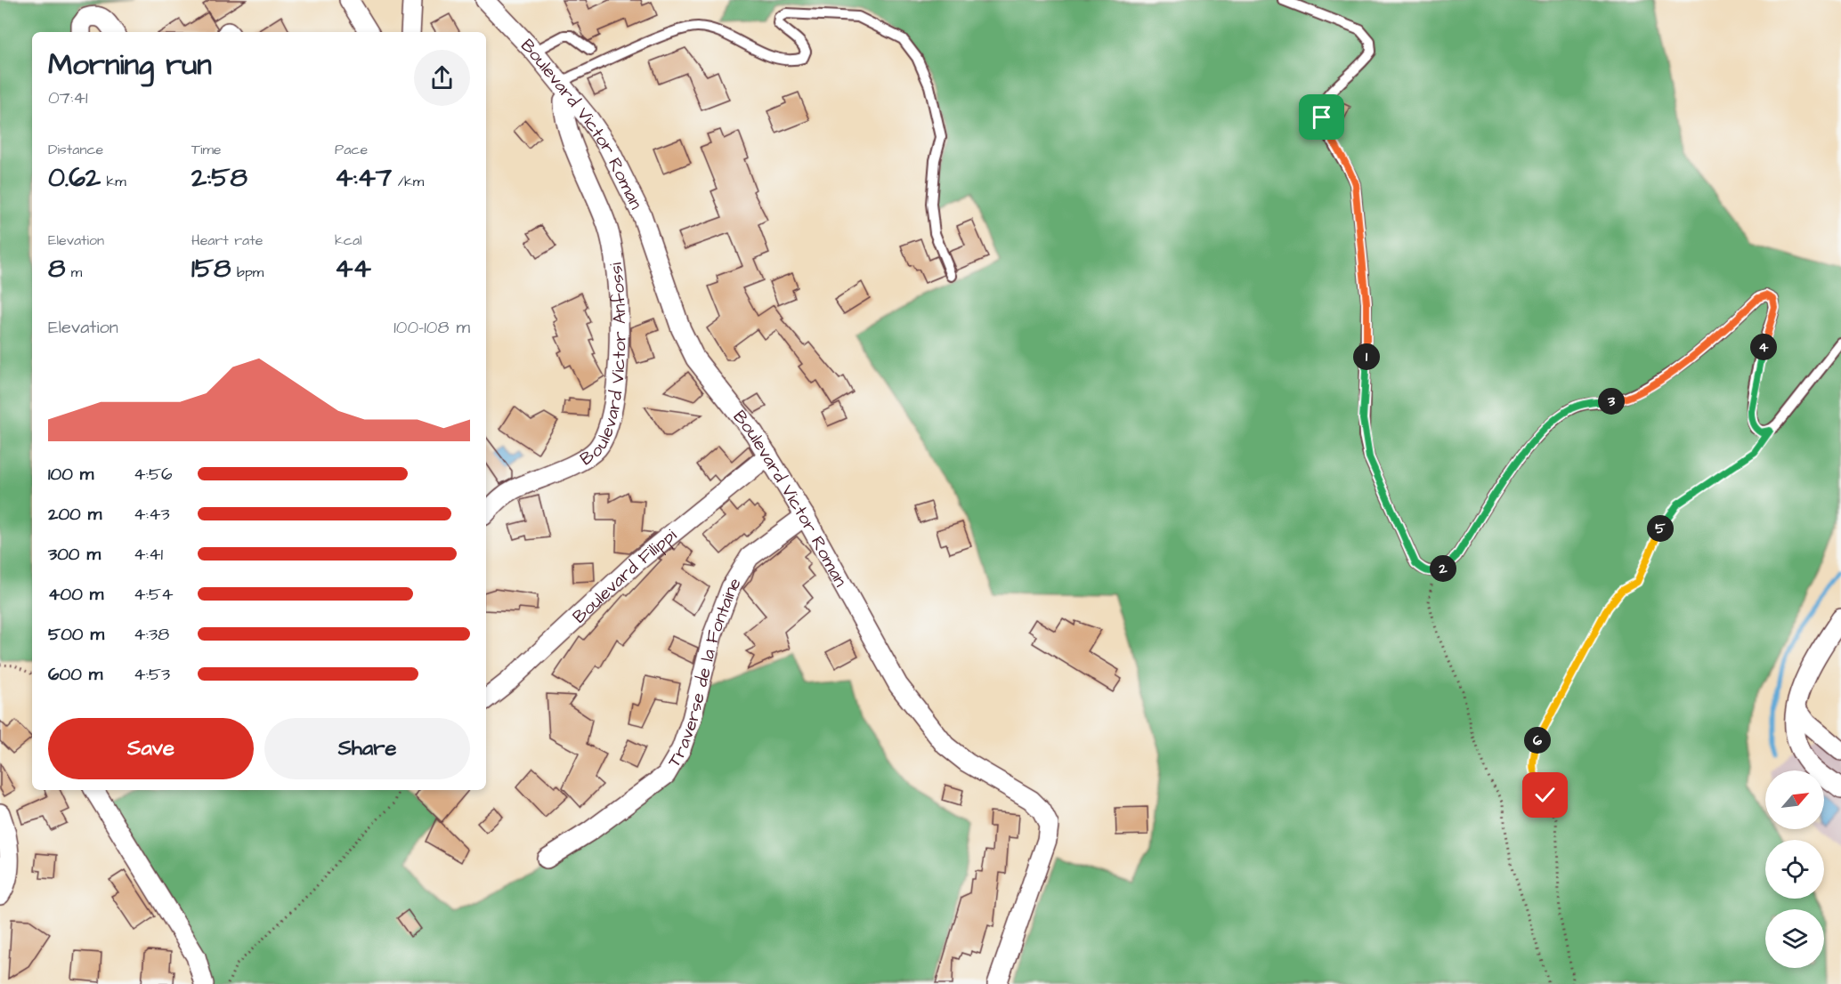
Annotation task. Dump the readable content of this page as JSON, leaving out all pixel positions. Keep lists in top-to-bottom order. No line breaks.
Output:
{"streets":{"street":["Boulevard Victor Roman","Boulevard Victor Anfossi","Boulevard Filippi","Traverse de la Fontaine"]},"crossings":[["Boulevard Victor Roman","Boulevard Victor Anfossi"],["Boulevard Victor Roman","Boulevard Filippi"],["Boulevard Victor Roman","Traverse de la Fontaine"]],"north":"top right","page":{"heading":["Morning run","07:41"],"stats":[["Distance","0.62 km"],["Time","2:58"],["Pace","4:47 /km"],["Elevation","8 m"],["Heart rate","158 bpm"],["kcal","44"]],"chart":["Elevation","100–108 m"],"pins":["4","1","3","5","2","6"],"list":[{"name":"100 m","note":"4:56"},{"name":"200 m","note":"4:43"},{"name":"300 m","note":"4:41"},{"name":"400 m","note":"4:54"},{"name":"500 m","note":"4:38"},{"name":"600 m","note":"4:53"}],"buttons":["Save","Share"]}}
